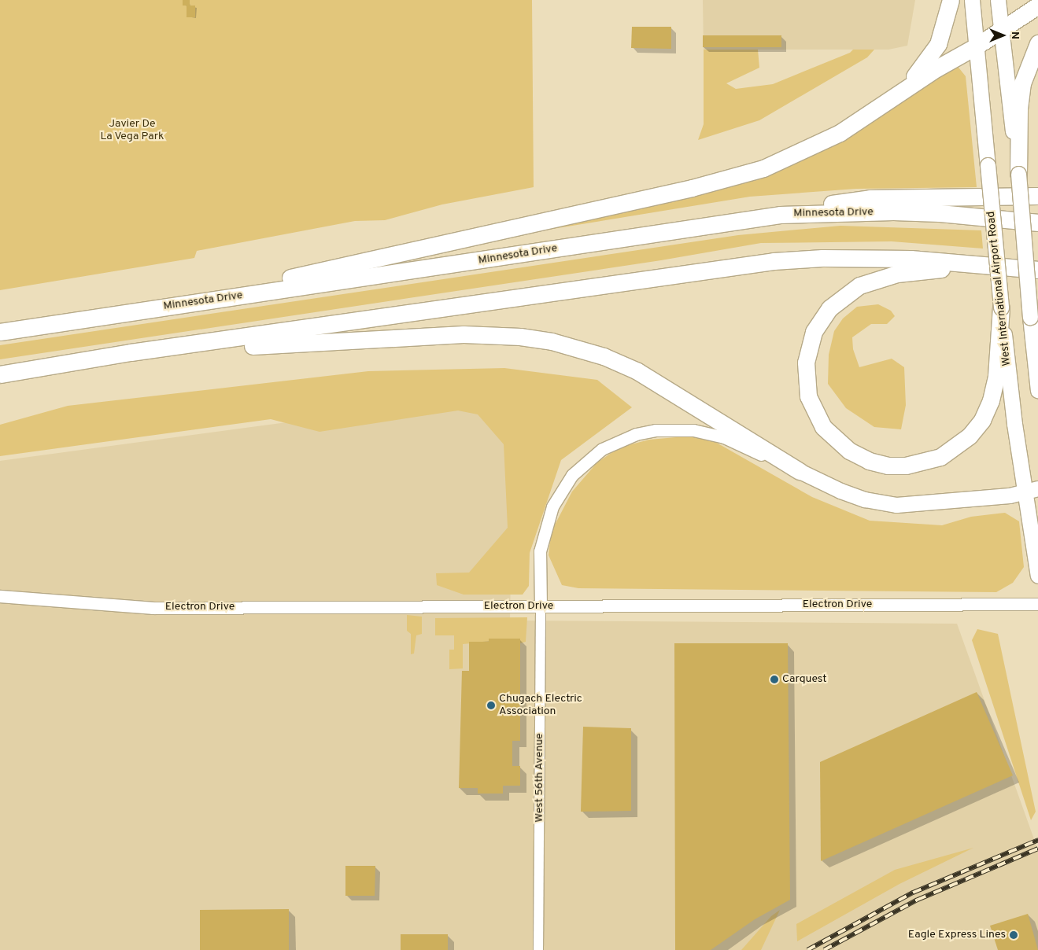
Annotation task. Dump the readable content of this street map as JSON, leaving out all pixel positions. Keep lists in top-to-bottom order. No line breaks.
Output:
{"streets":{"highway":["Minnesota Drive"],"main road":["West International Airport Road"],"street":["Electron Drive","West 56th Avenue"]},"crossings":[["Electron Drive","West 56th Avenue"]],"parks":["Javier De La Vega Park"],"places":["Carquest","Chugach Electric Association","Eagle Express Lines"],"north":"right"}
